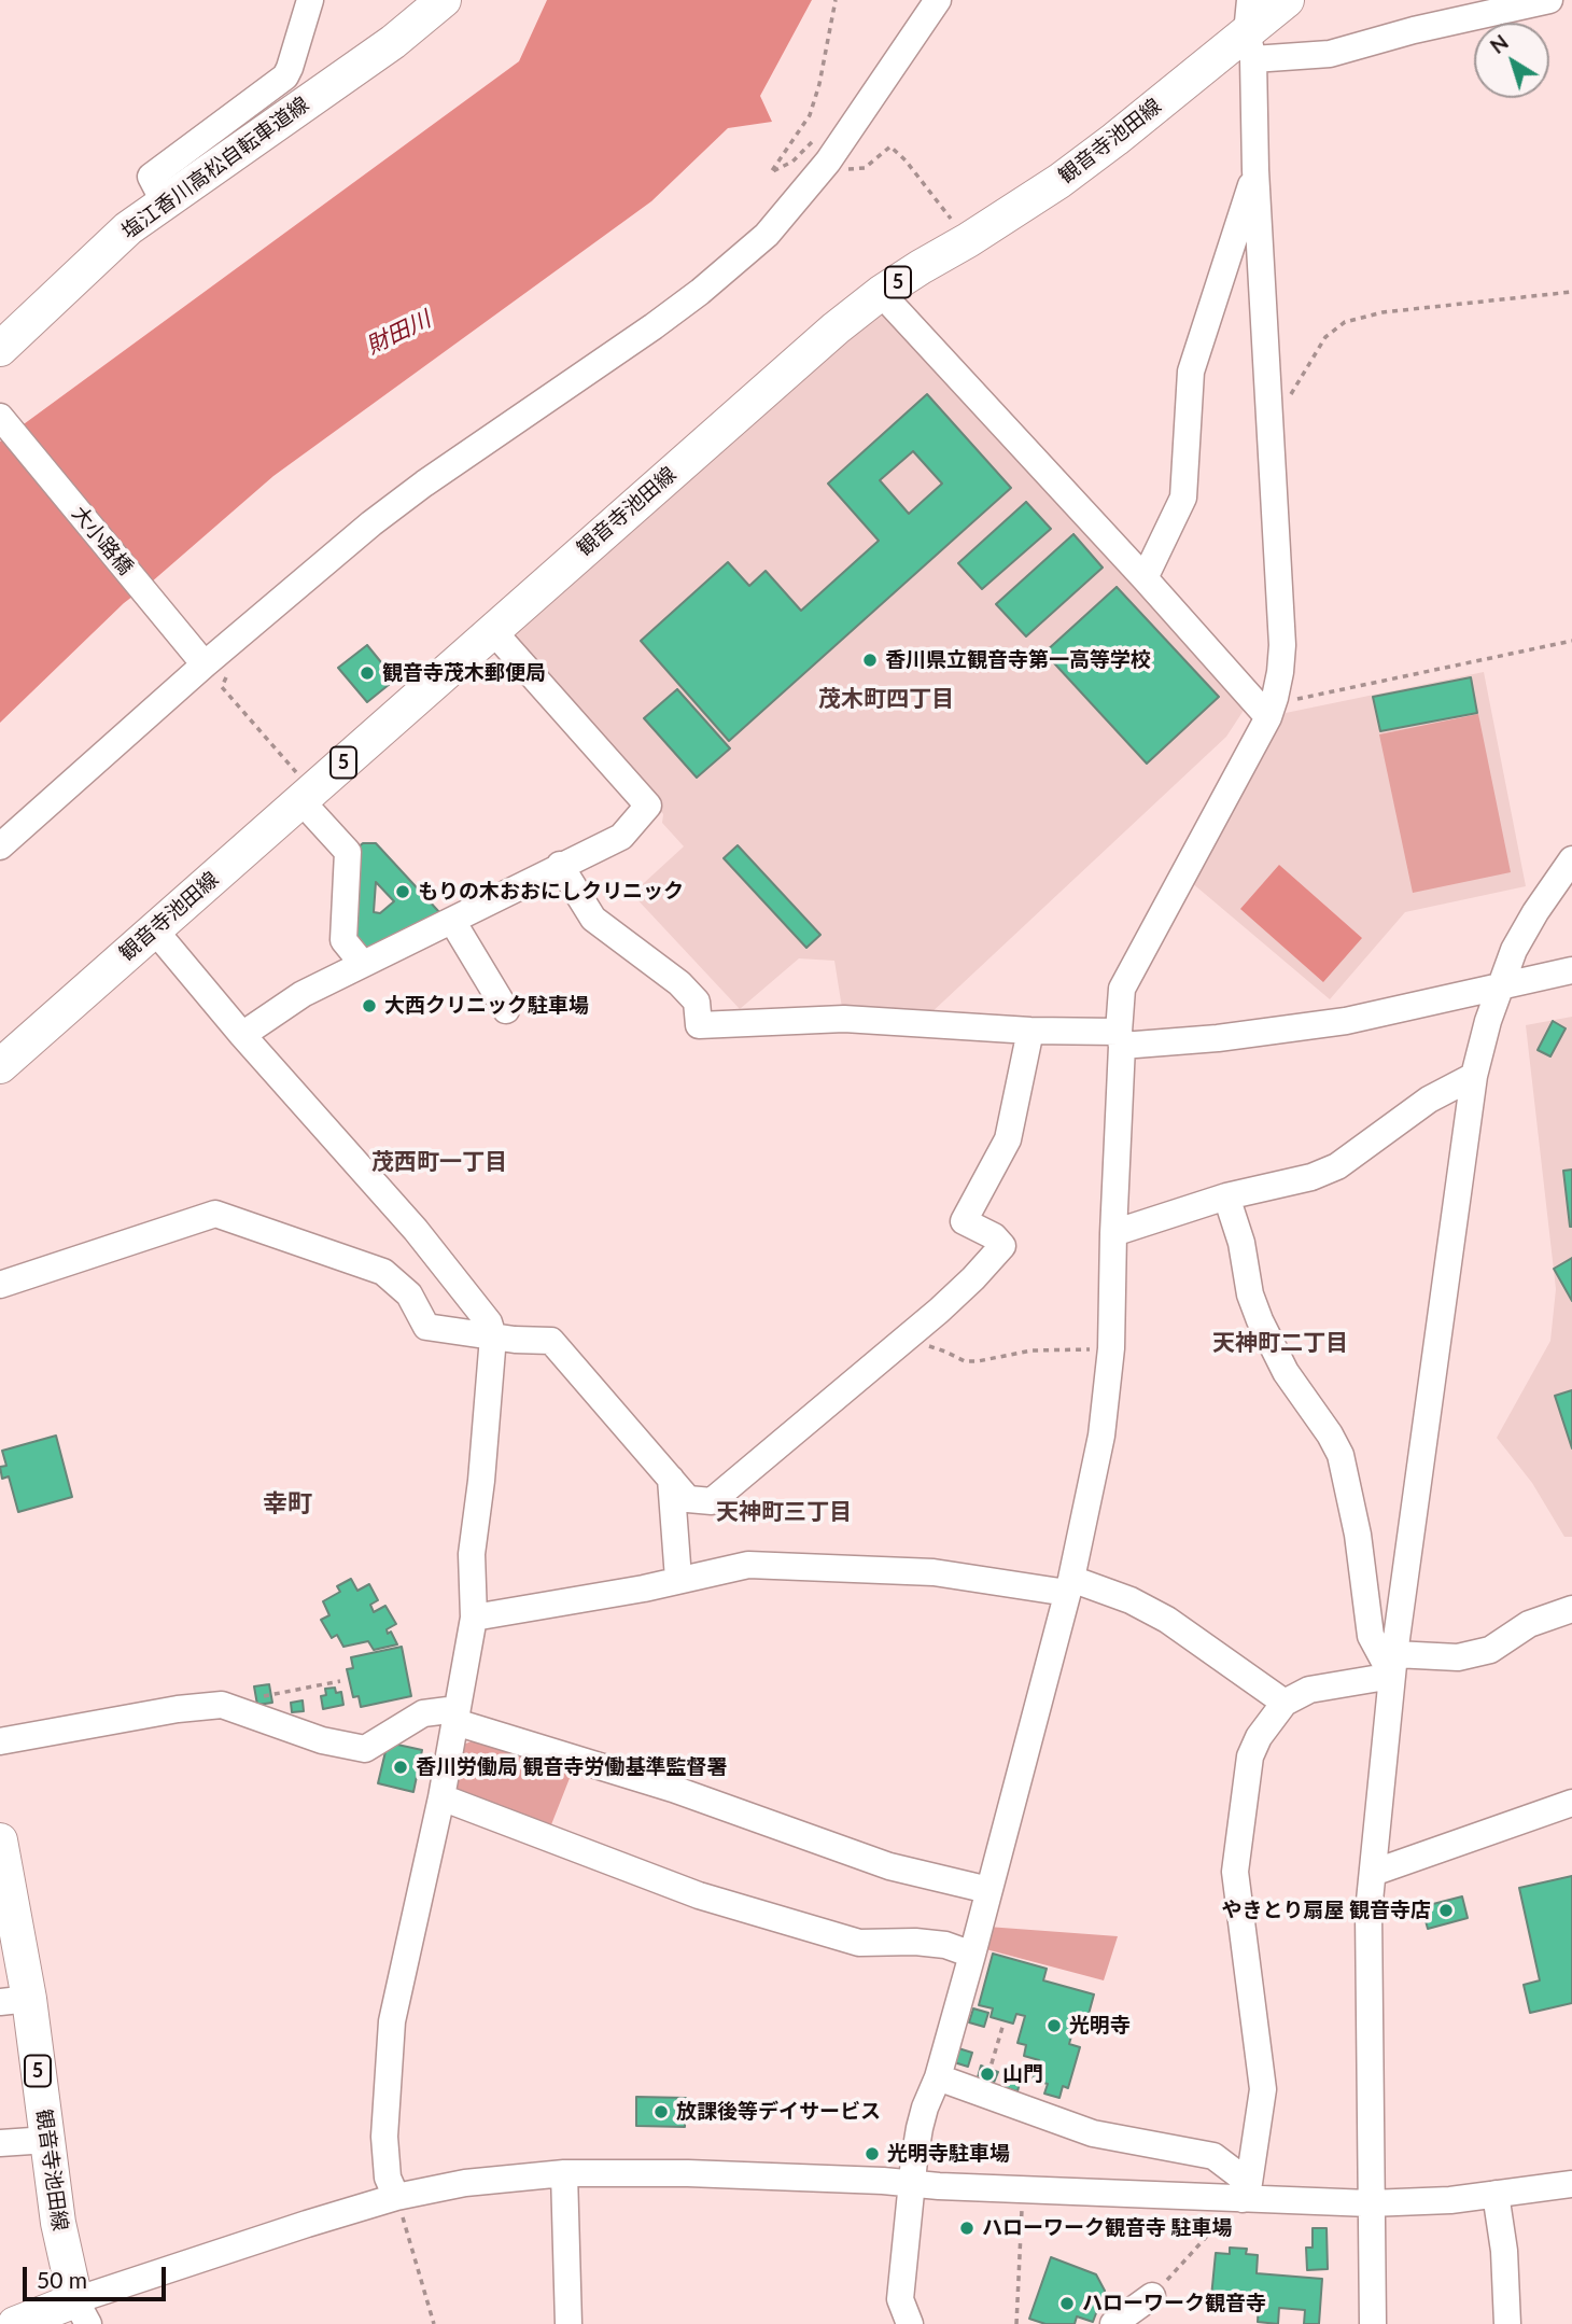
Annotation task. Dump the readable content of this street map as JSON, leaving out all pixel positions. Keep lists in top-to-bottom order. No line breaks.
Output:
{"streets":{"main road":["観音寺池田線","塩江香川高松自転車道線","5"],"street":["大小路橋"]},"districts":["茂木町四丁目","茂西町一丁目","天神町二丁目","幸町","天神町三丁目"],"water":["財田川"],"places":["香川県立観音寺第一高等学校","観音寺茂木郵便局","もりの木おおにしクリニック","大西クリニック駐車場","香川労働局 観音寺労働基準監督署","やきとり扇屋 観音寺店","光明寺","山門","放課後等デイサービス","光明寺駐車場","ハローワーク観音寺 駐車場","ハローワーク観音寺"],"scale_bar":"50 m","north":"top left"}
